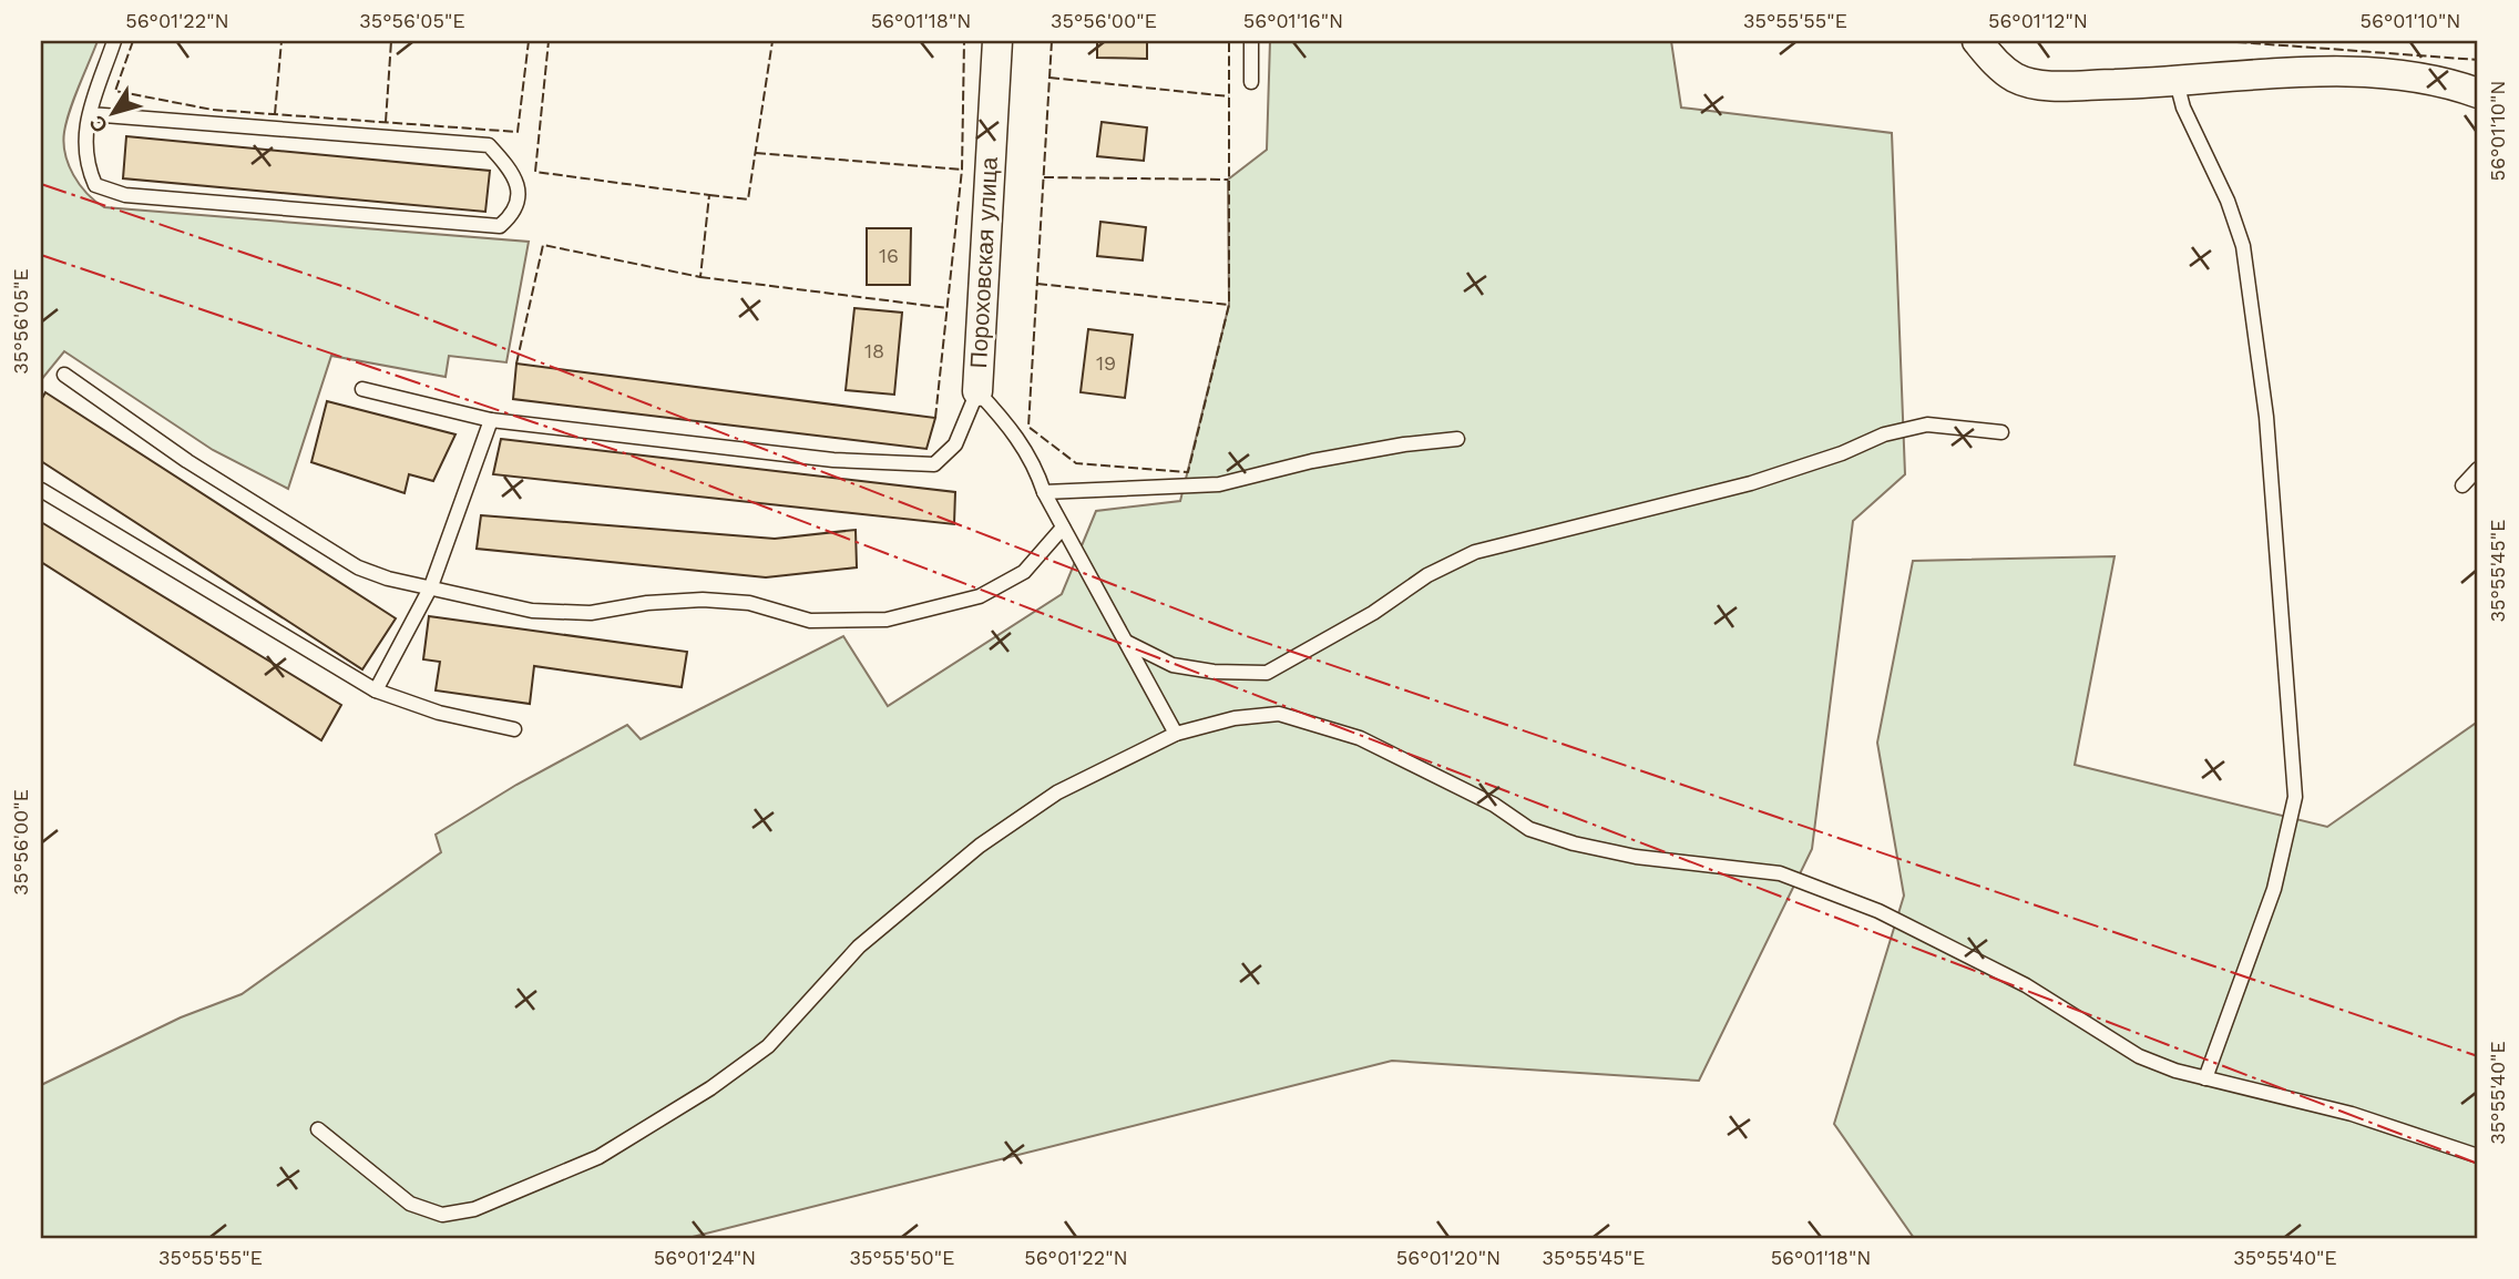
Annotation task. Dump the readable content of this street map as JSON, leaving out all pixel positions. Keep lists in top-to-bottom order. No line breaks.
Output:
{"streets":{"street":["Пороховская улица"]},"house_numbers":["16","18","19"],"north":"bottom left","coordinates":["56°01'22\"N","35°56'05\"E","56°01'18\"N","35°56'00\"E","56°01'16\"N","35°55'55\"E","56°01'12\"N","56°01'10\"N","35°55'45\"E","35°55'40\"E","56°01'24\"N","35°55'50\"E","56°01'20\"N"]}
